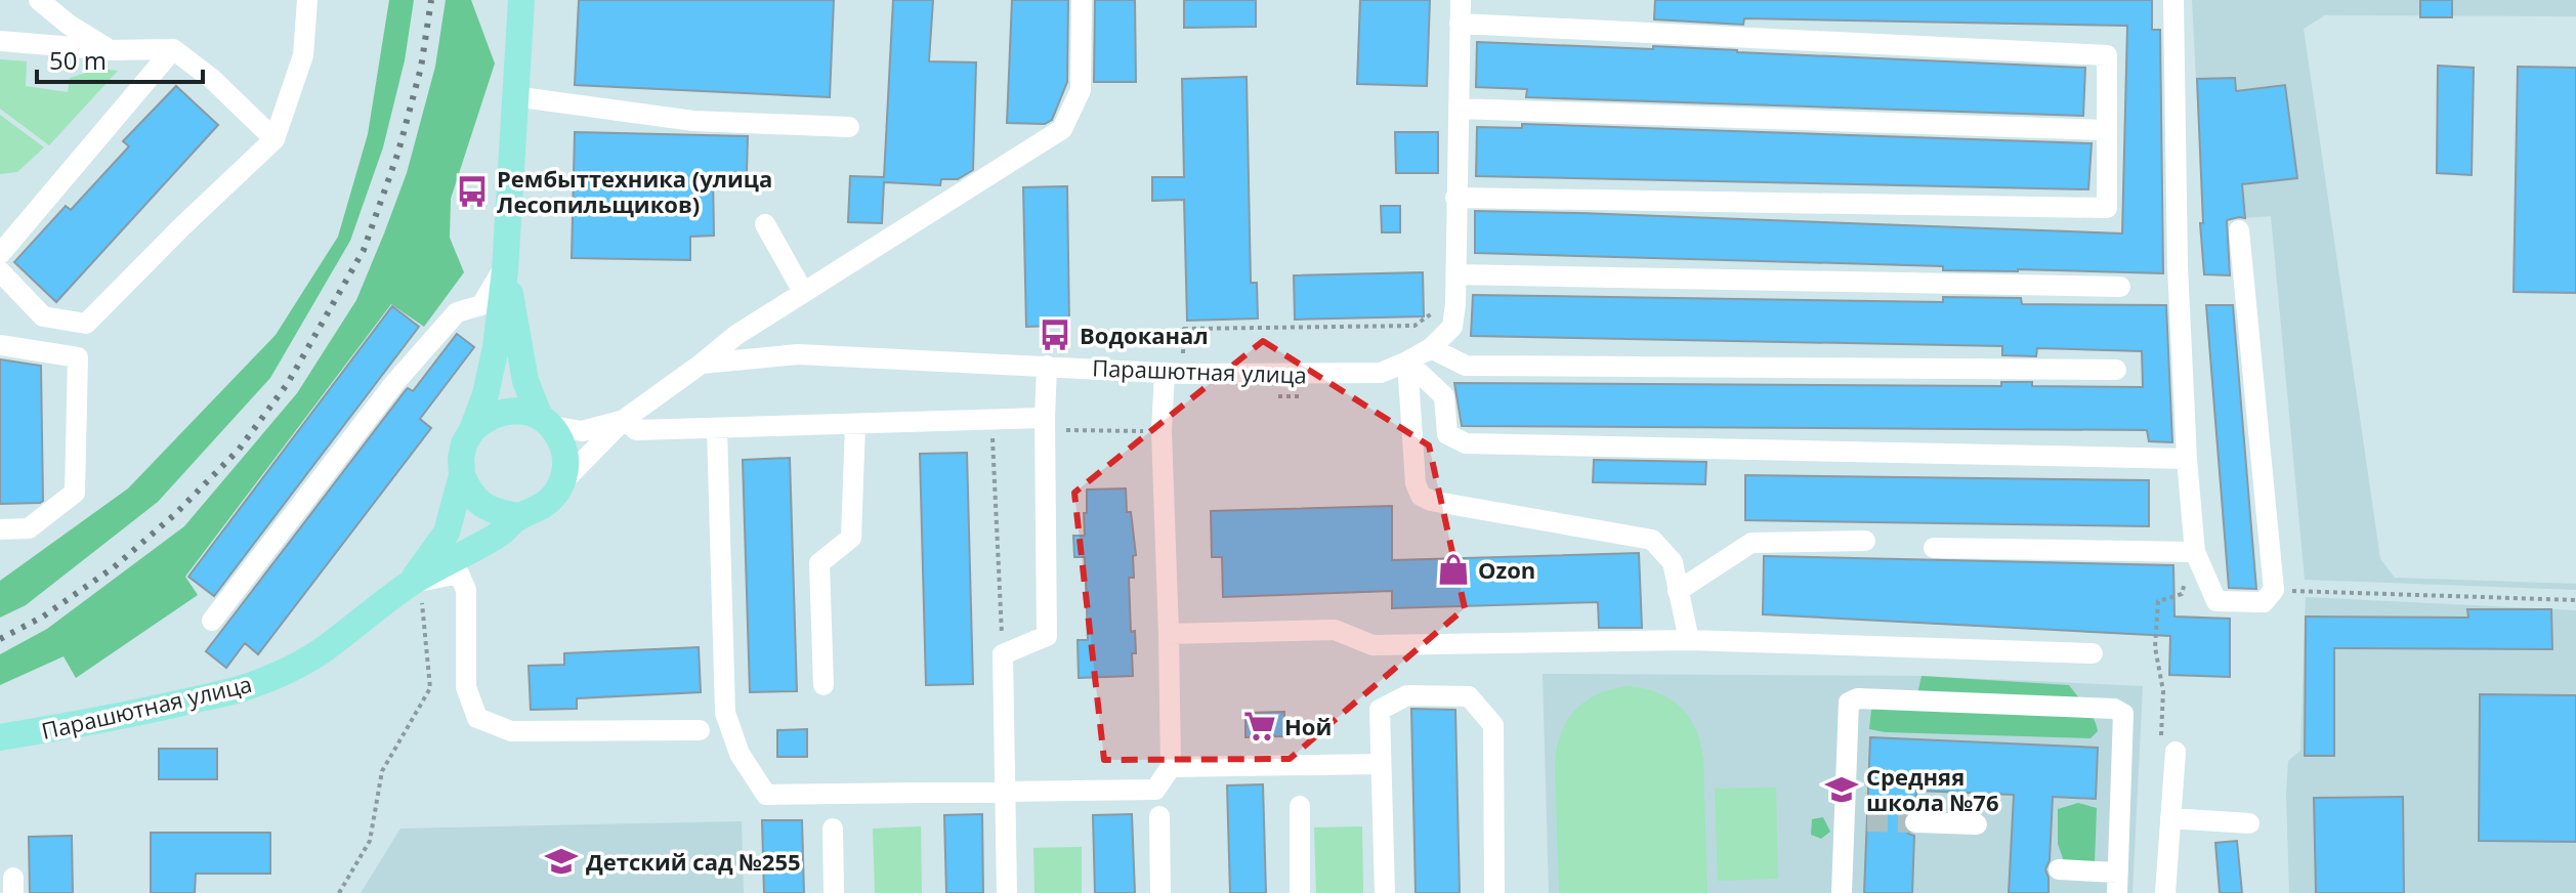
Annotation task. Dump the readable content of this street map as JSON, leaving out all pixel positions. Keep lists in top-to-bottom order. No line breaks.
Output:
{"streets":{"main road":["Парашютная улица"]},"places":{"bus stop":["Рембыттехника (улица Лесопильщиков)","Водоканал"],"shop":["Ozon"],"supermarket":["Ной"],"school or university":["Средняя школа №76","Детский сад №255"]},"scale_bar":"50 m"}
